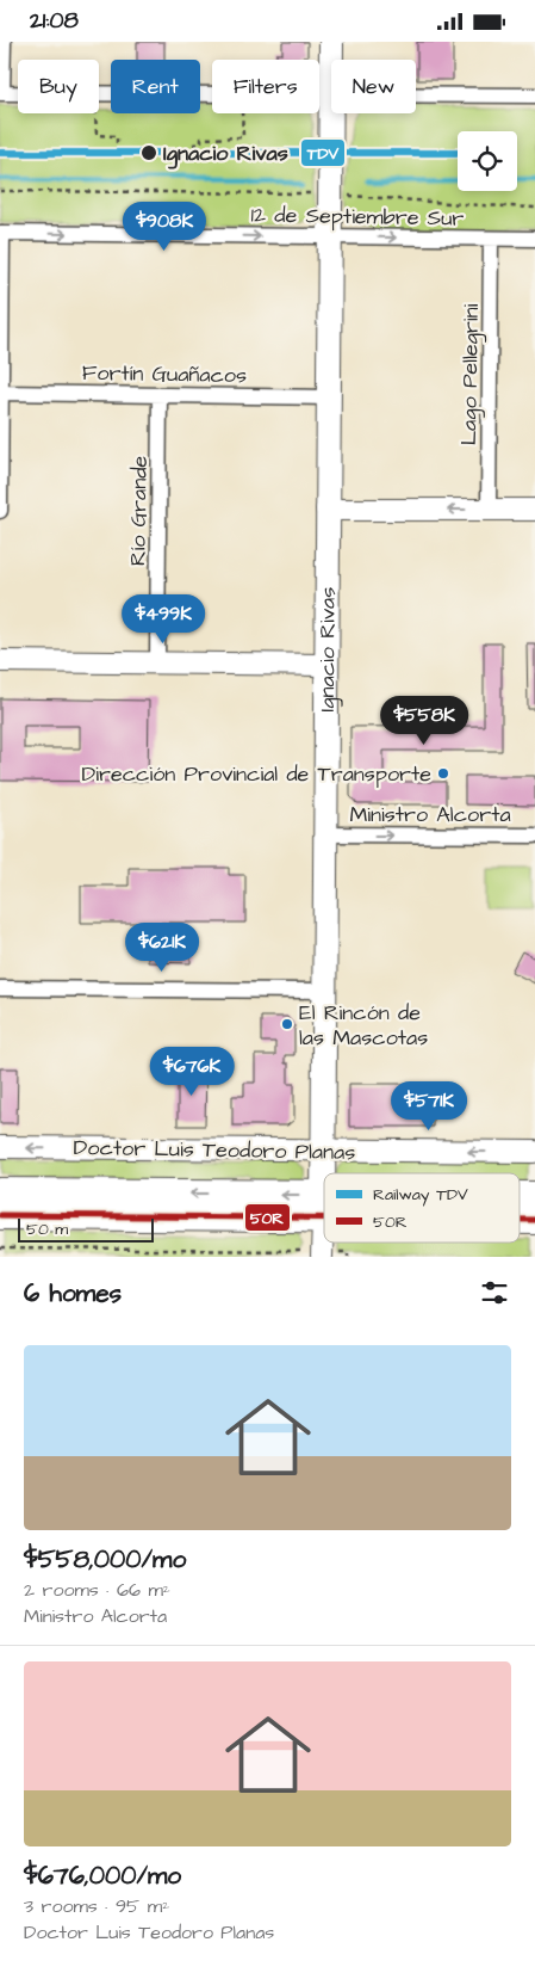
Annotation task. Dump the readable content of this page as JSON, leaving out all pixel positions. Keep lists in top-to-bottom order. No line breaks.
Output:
{"streets":{"main road":["Ignacio Rivas"],"street":["12 de Septiembre Sur","Fortín Guañacos","Lago Pellegrini","Río Grande","Ministro Alcorta","Doctor Luis Teodoro Planas"]},"crossings":[["12 de Septiembre Sur","Lago Pellegrini"],["12 de Septiembre Sur","Ignacio Rivas"],["Fortín Guañacos","Río Grande"],["Fortín Guañacos","Ignacio Rivas"],["Ignacio Rivas","Ministro Alcorta"],["Ignacio Rivas","Doctor Luis Teodoro Planas"]],"one_way":["12 de Septiembre Sur","Ministro Alcorta"],"places":["Ignacio Rivas","Dirección Provincial de Transporte","El Rincón de las Mascotas"],"lines":["rail line TDV","transit line 50R"],"legend":["Railway TDV","50R"],"scale_bar":"50 m","page":{"status":"21:08","chip":["Buy","Rent","Filters","New"],"price":["$908K","$499K","$558K","$621K","$676K","$571K"],"scale":"50 m","heading":"6 homes","list":[{"name":"$558,000/mo","note":"2 rooms · 66 m² · Ministro Alcorta"},{"name":"$676,000/mo","note":"3 rooms · 95 m² · Doctor Luis Teodoro Planas"}]}}
